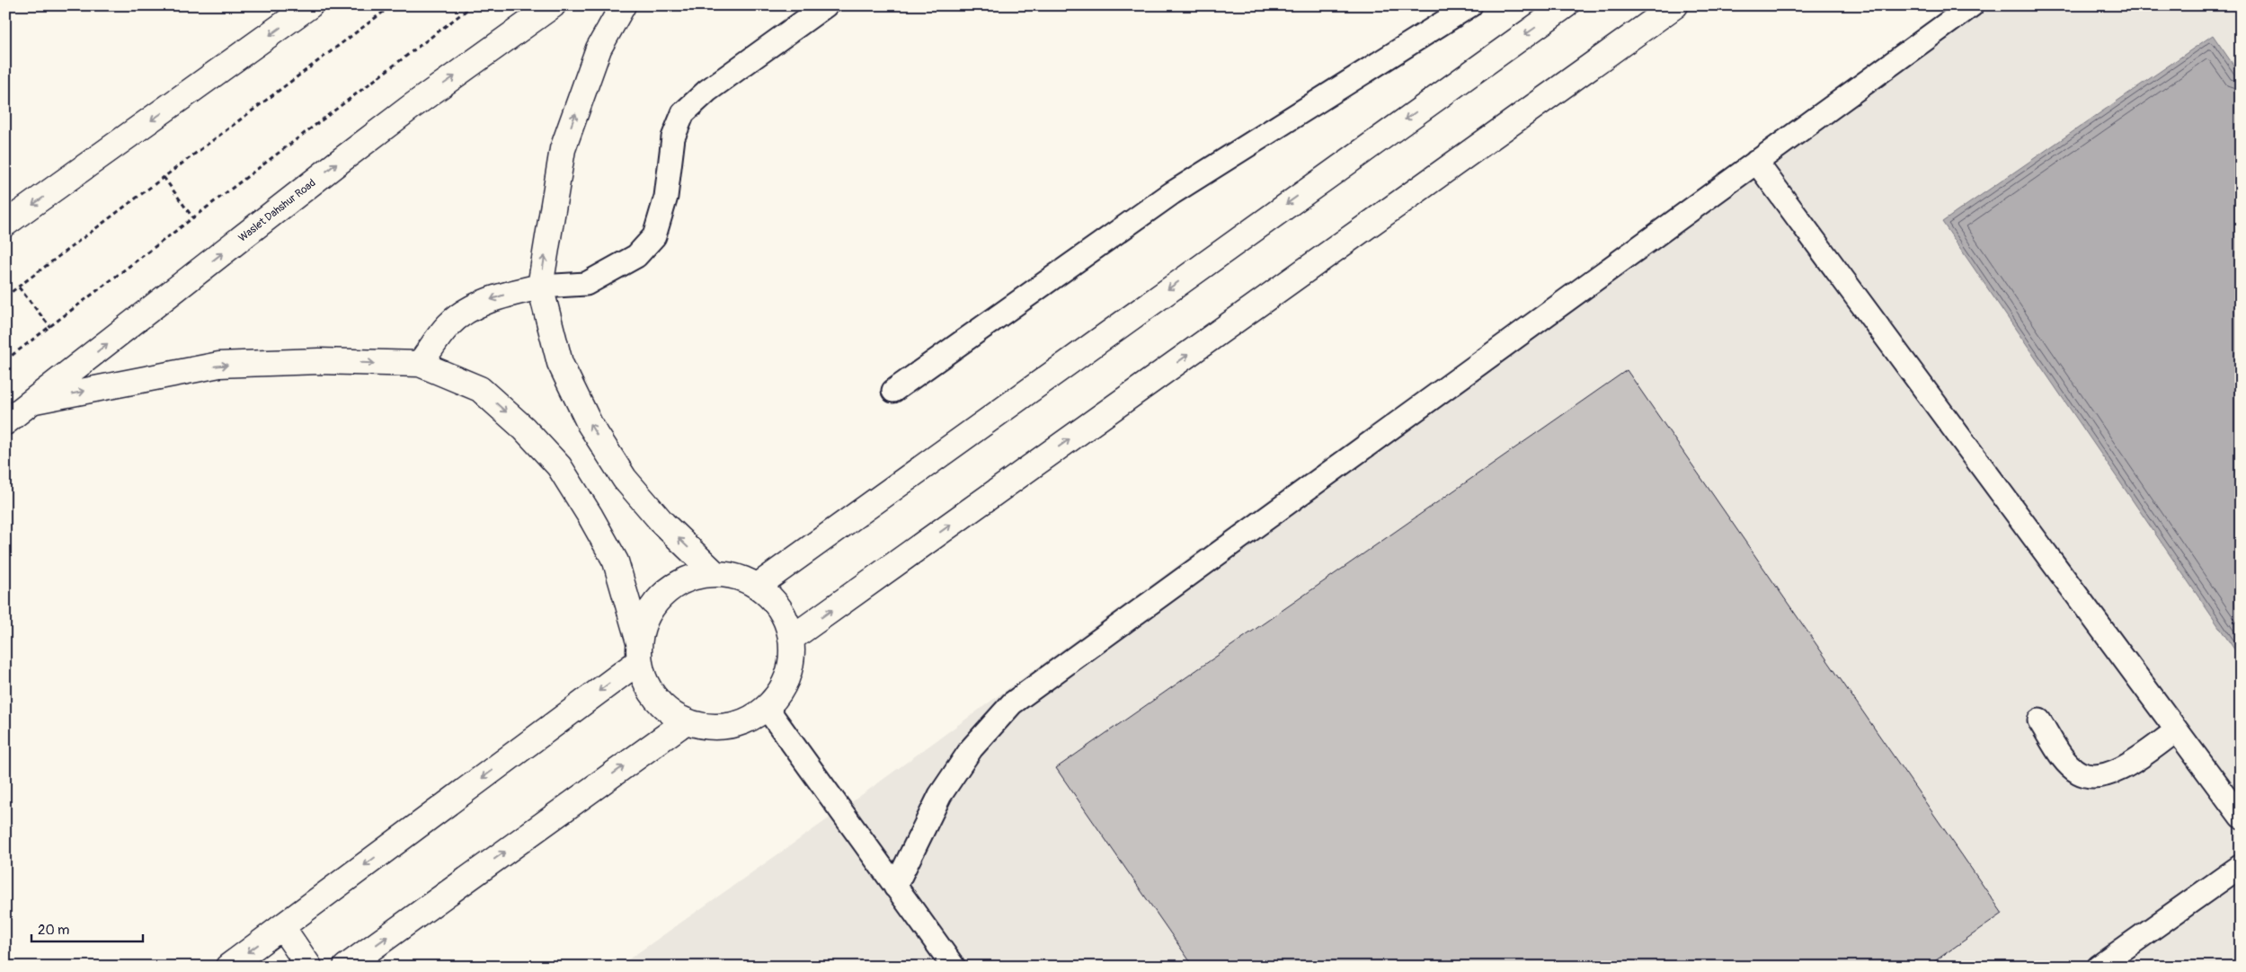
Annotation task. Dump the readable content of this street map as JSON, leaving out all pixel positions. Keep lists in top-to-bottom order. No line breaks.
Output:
{"streets":{"street":["Waslet Dahshur Road"]},"scale_bar":"20 m"}
